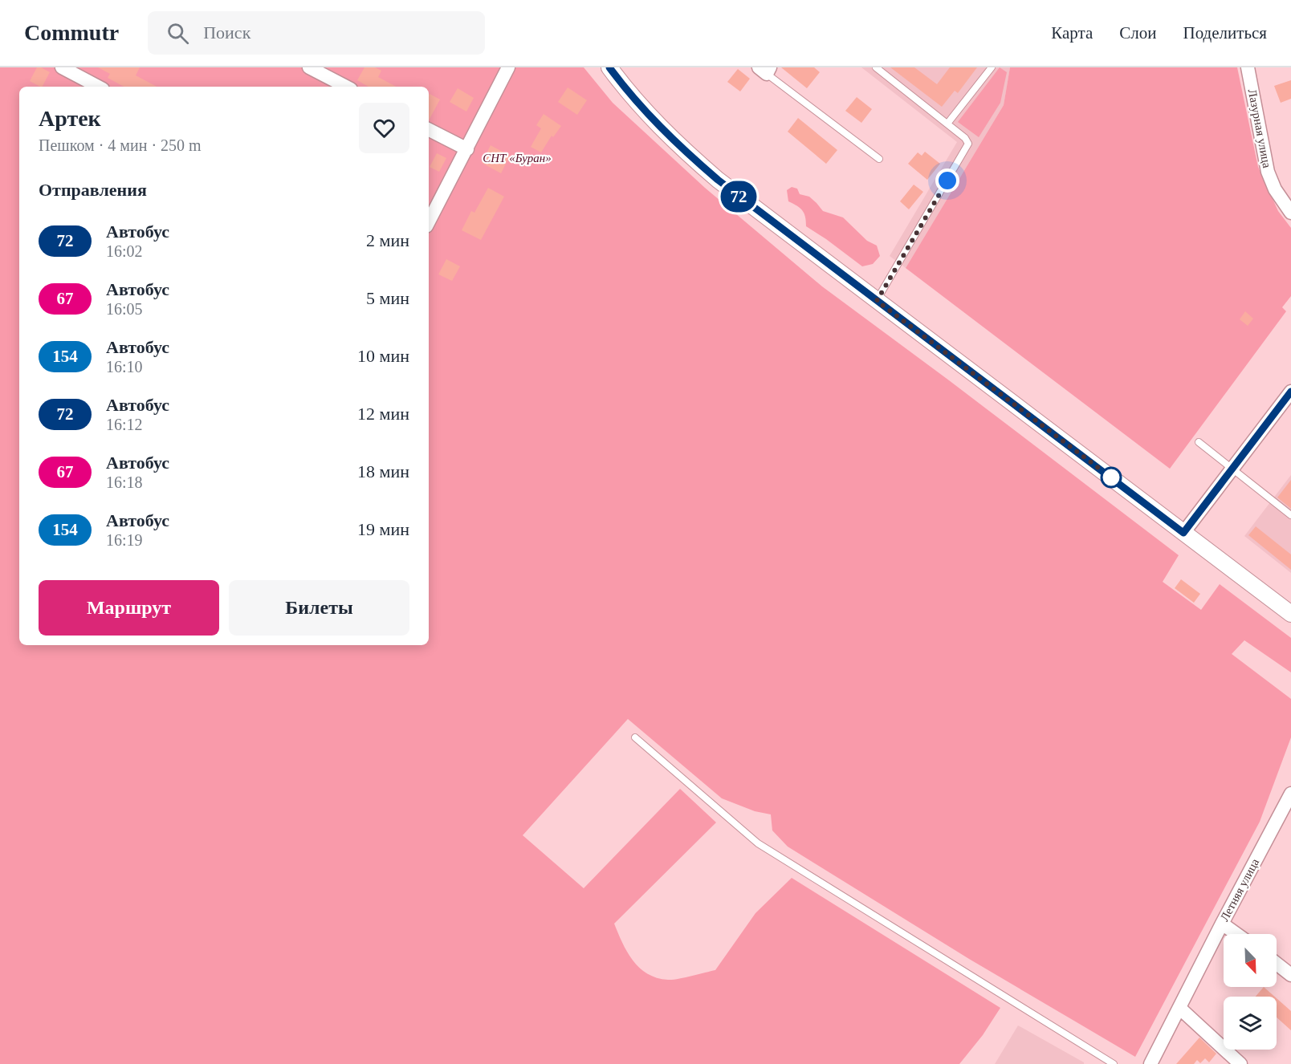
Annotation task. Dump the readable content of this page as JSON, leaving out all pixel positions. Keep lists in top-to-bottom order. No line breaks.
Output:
{"streets":{"street":["Лазурная улица","Летняя улица"]},"parks":["СНТ «Буран»"],"lines":["bus line 72"],"north":"bottom right","page":{"header":"Commutr","search":"Поиск","nav":["Карта","Слои","Поделиться"],"on_map":"72","heading":[["Артек","Пешком · 4 мин · 250 m"],"Отправления"],"list":[{"mark":"72","name":"Автобус","note":"16:02","value":"2 мин"},{"mark":"67","name":"Автобус","note":"16:05","value":"5 мин"},{"mark":"154","name":"Автобус","note":"16:10","value":"10 мин"},{"mark":"72","name":"Автобус","note":"16:12","value":"12 мин"},{"mark":"67","name":"Автобус","note":"16:18","value":"18 мин"},{"mark":"154","name":"Автобус","note":"16:19","value":"19 мин"}],"buttons":["Маршрут","Билеты"]}}
